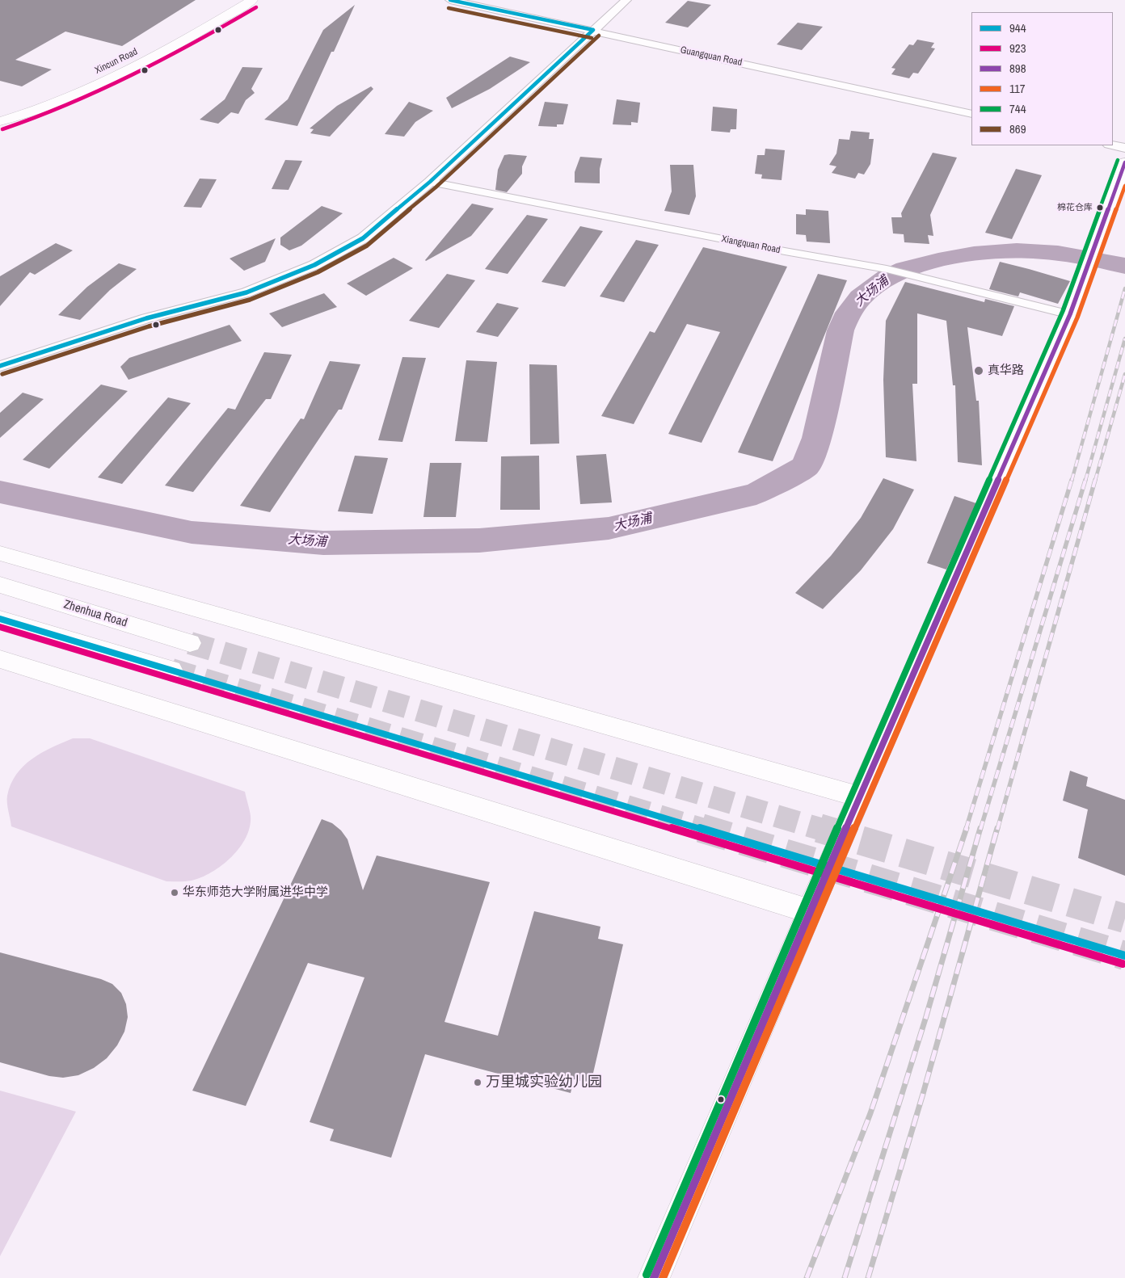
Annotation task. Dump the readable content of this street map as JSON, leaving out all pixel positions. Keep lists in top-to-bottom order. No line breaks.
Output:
{"streets":{"main road":["Xincun Road","Zhenhua Road"],"street":["Guangquan Road","Xiangquan Road"]},"water":["大场浦"],"places":["棉花仓库","真华路","华东师范大学附属进华中学","万里城实验幼儿园"],"lines":["transit line 944","transit line 923","transit line 869","transit line 744","transit line 898","transit line 117"],"legend":["944","923","898","117","744","869"]}
